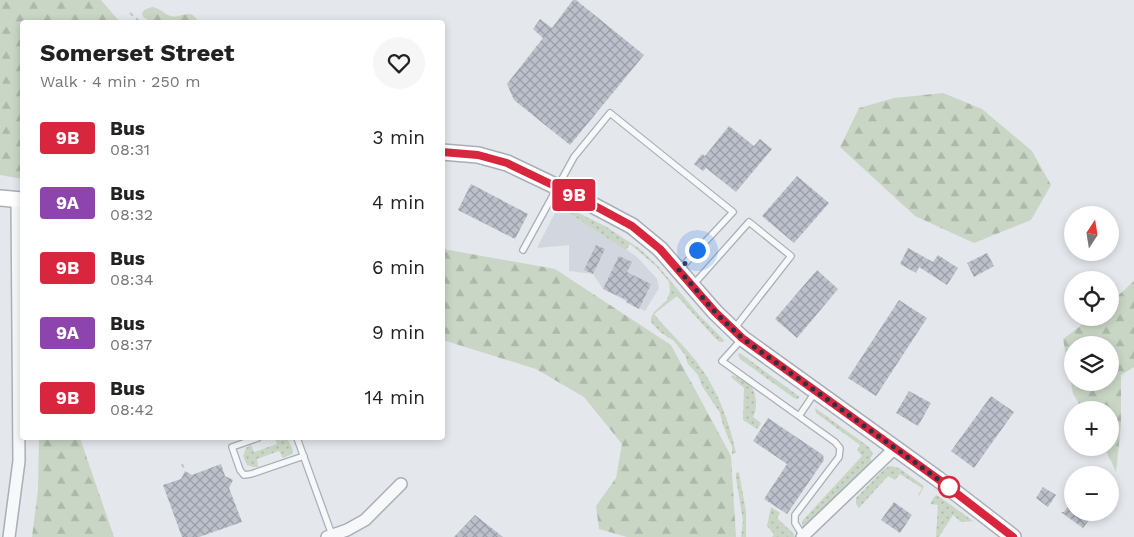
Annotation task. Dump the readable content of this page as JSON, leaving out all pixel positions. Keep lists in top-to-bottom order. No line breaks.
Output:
{"lines":["bus line 9B"],"north":"top","page":{"on_map":"9B","heading":["Somerset Street","Walk · 4 min · 250 m"],"list":[{"mark":"9B","name":"Bus","note":"08:31","value":"3 min"},{"mark":"9A","name":"Bus","note":"08:32","value":"4 min"},{"mark":"9B","name":"Bus","note":"08:34","value":"6 min"},{"mark":"9A","name":"Bus","note":"08:37","value":"9 min"},{"mark":"9B","name":"Bus","note":"08:42","value":"14 min"}],"map_buttons":["+","−"]}}
